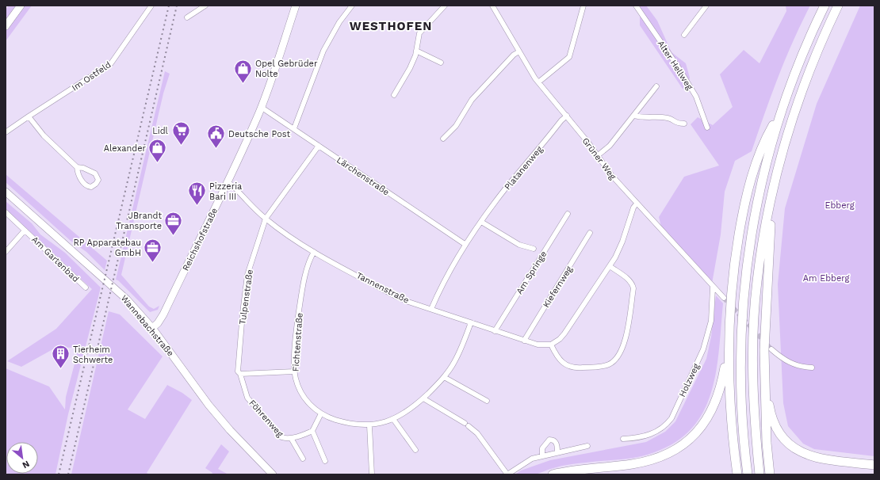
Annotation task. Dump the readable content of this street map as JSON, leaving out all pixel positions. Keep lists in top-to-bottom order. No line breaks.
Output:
{"streets":{"main road":["Reichshofstraße","Wannebachstraße"],"street":["Alter Hellweg","Im Ostfeld","Grüner Weg","Platanenweg","Lärchenstraße","Am Gartenbad","Am Springe","Kiefernweg","Tannenstraße","Tulpenstraße","Fichtenstraße","Holzweg","Föhrenweg"]},"crossings":[["Grüner Weg","Platanenweg"],["Grüner Weg","Holzweg"],["Platanenweg","Lärchenstraße"],["Platanenweg","Tannenstraße"],["Lärchenstraße","Reichshofstraße"],["Lärchenstraße","Tulpenstraße"],["Reichshofstraße","Tannenstraße"],["Reichshofstraße","Wannebachstraße"],["Am Springe","Tannenstraße"],["Kiefernweg","Tannenstraße"],["Tannenstraße","Tulpenstraße"],["Tannenstraße","Fichtenstraße"],["Tulpenstraße","Föhrenweg"]],"districts":["WESTHOFEN"],"parks":["Ebberg","Am Ebberg"],"places":{"shop":["Opel Gebrüder Nolte","Alexander"],"supermarket":["Lidl"],"public building":["Deutsche Post"],"restaurant":["Pizzeria Bari III"],"office":["JBrandt Transporte","RP Apparatebau GmbH"],"building":["Tierheim Schwerte"]},"north":"bottom right"}
